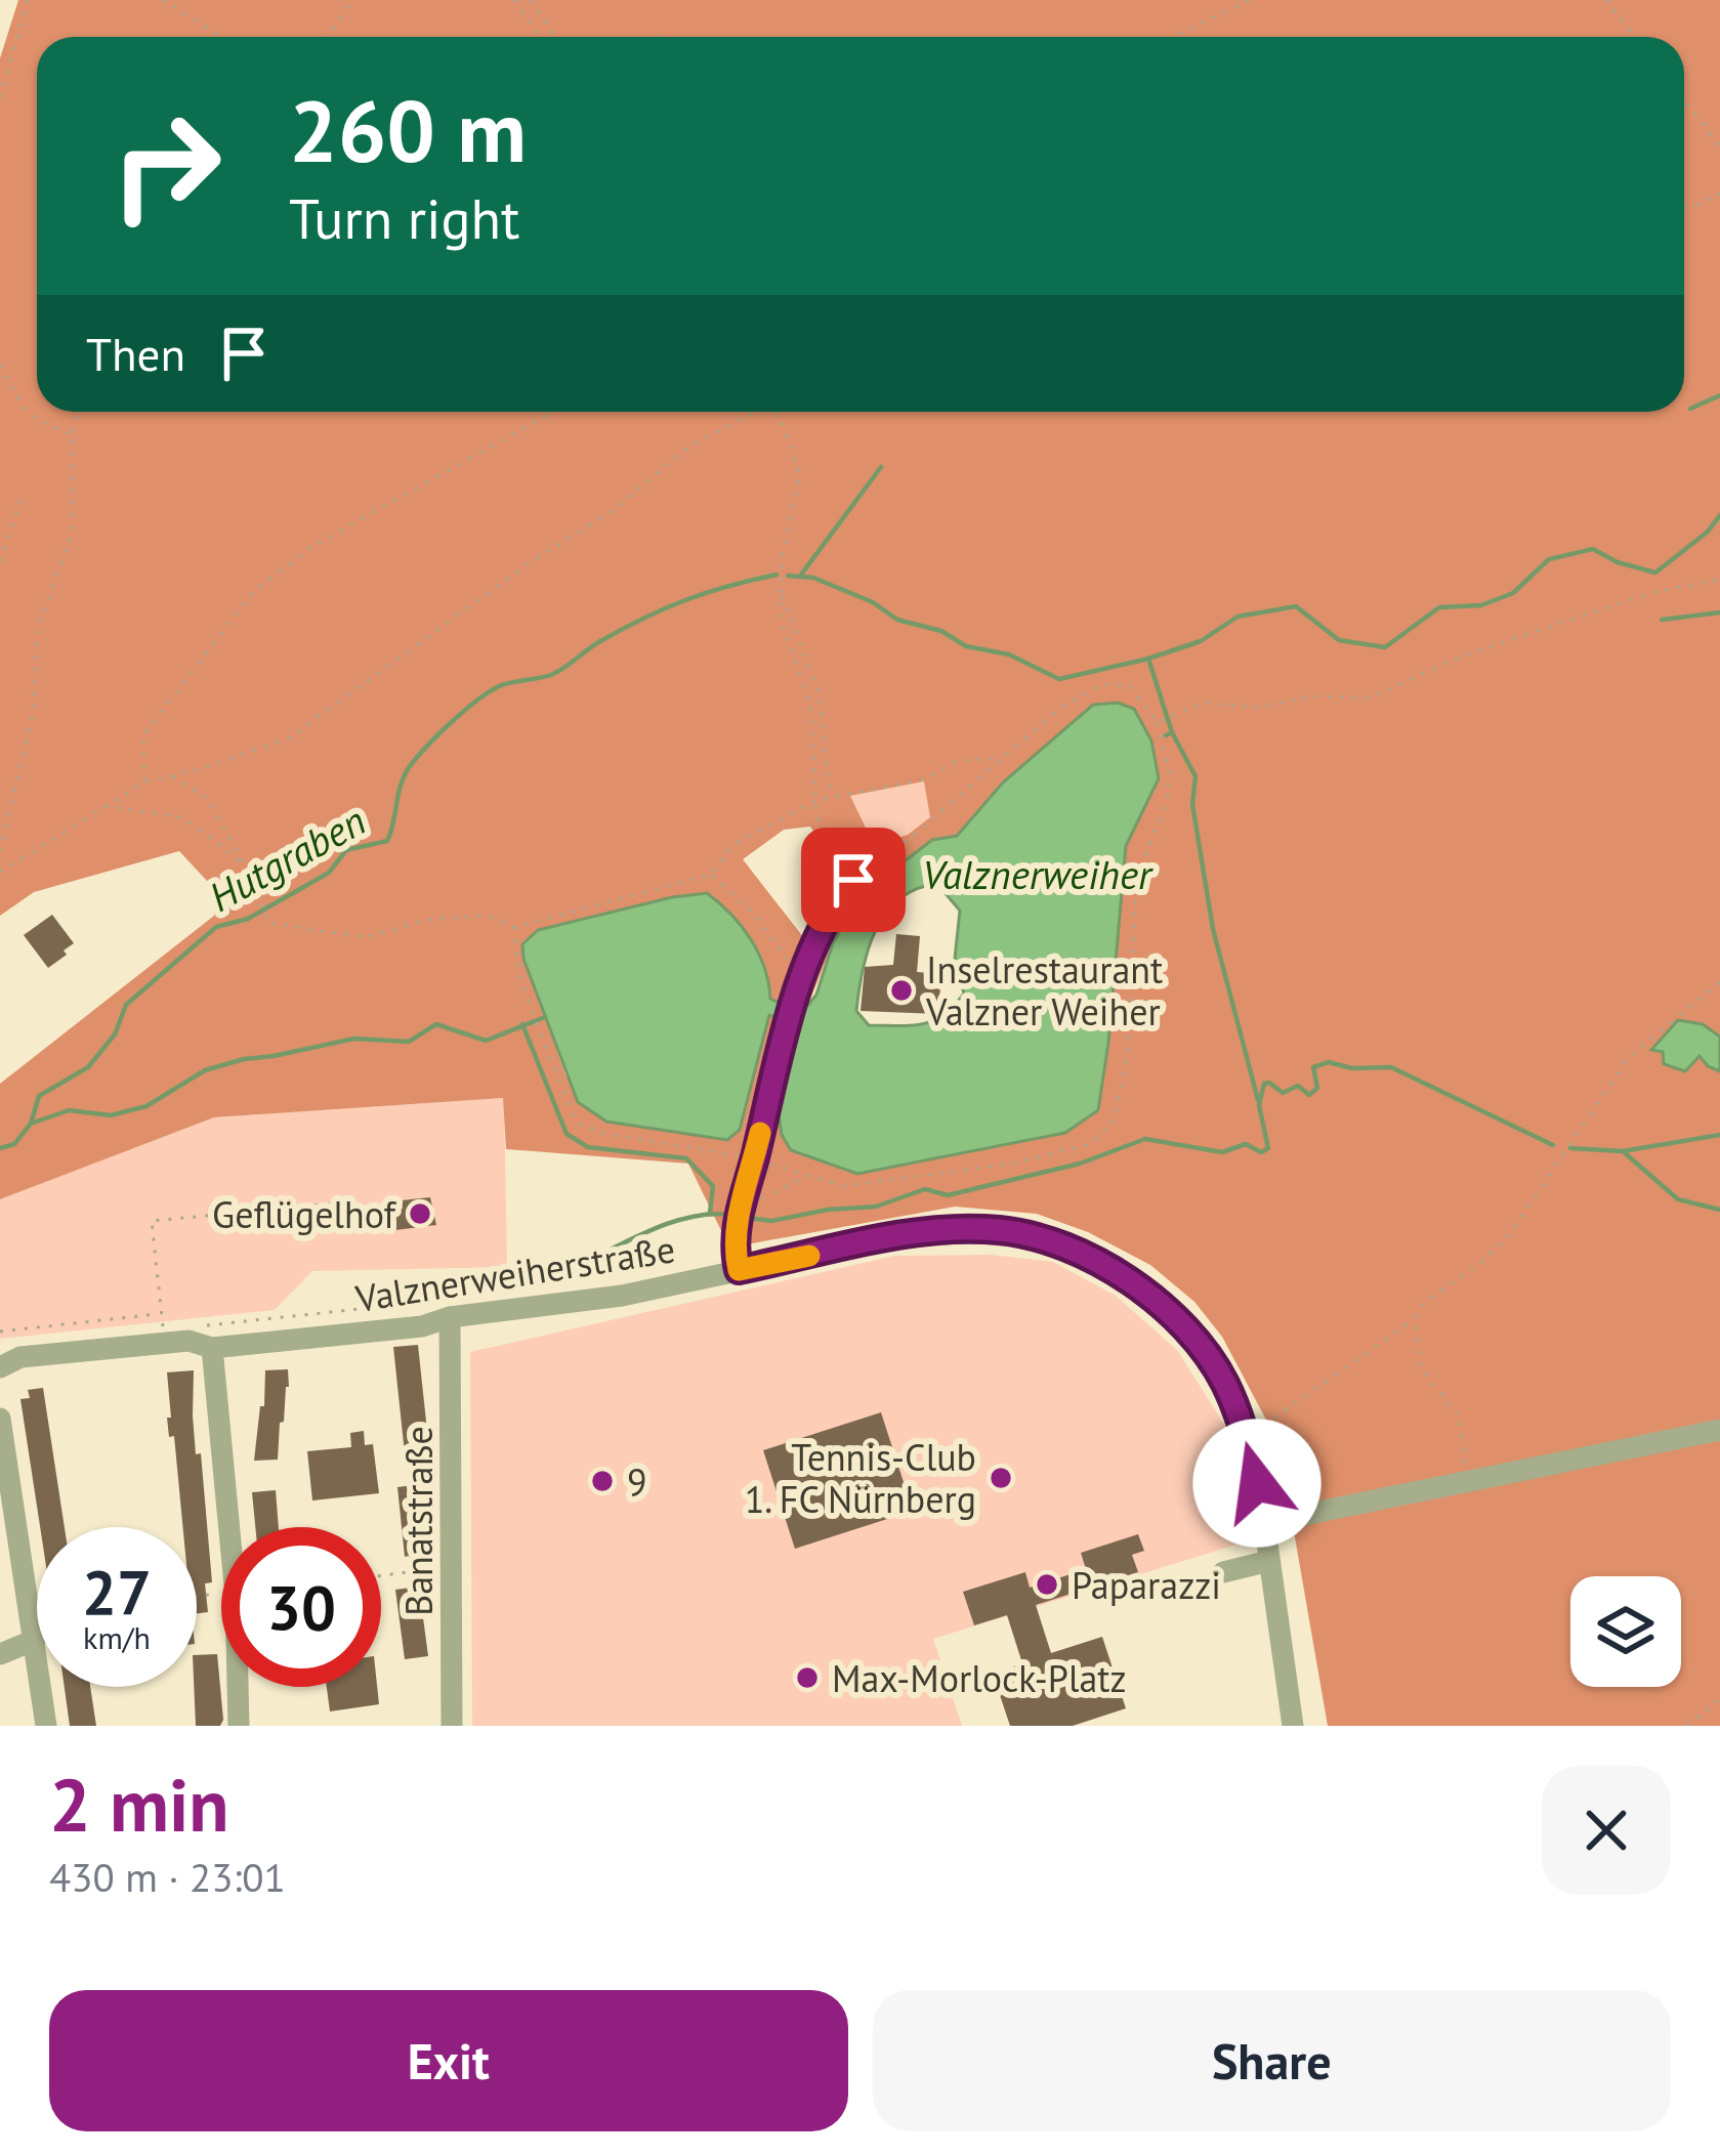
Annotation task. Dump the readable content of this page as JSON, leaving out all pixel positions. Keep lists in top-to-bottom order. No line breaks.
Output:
{"streets":{"street":["Valznerweiherstraße","Banatstraße"]},"crossings":[["Valznerweiherstraße","Banatstraße"]],"water":["Hutgraben","Valznerweiher"],"places":["Inselrestaurant Valzner Weiher","Geflügelhof","Tennis-Club 1. FC Nürnberg","9","Paparazzi","Max-Morlock-Platz"],"page":{"turn":["260 m","Turn right"],"then":"Then","speed":"27 km/h","limit":"30","heading":["2 min","430 m · 23:01"],"buttons":["Exit","Share"]}}
